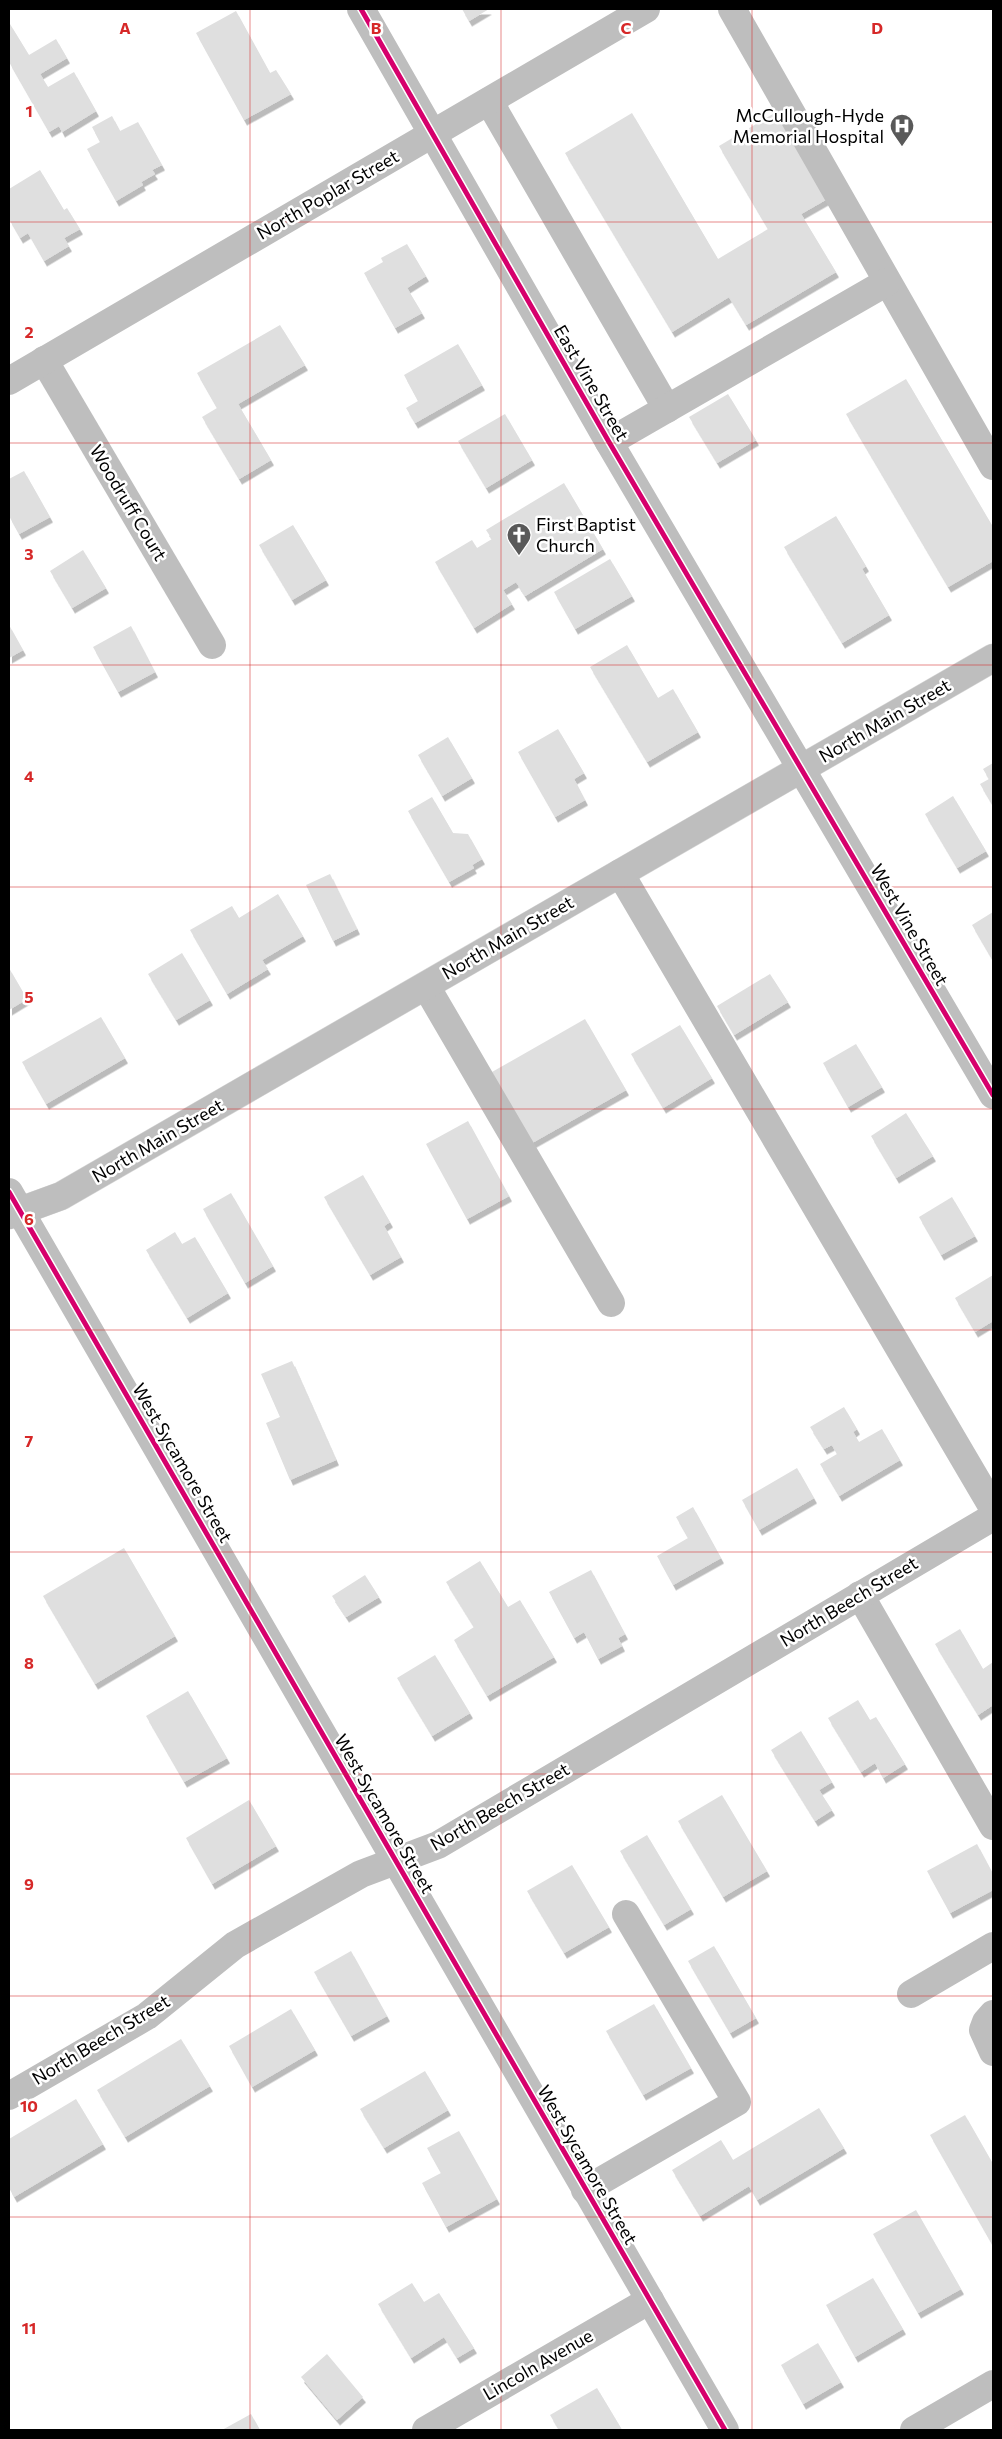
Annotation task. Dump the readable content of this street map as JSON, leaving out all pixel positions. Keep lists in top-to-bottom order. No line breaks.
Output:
{"streets":{"street":["North Poplar Street","East Vine Street","Woodruff Court","North Main Street","West Vine Street","West Sycamore Street","North Beech Street","Lincoln Avenue"]},"crossings":[["North Poplar Street","East Vine Street"],["North Poplar Street","Woodruff Court"],["East Vine Street","North Main Street"],["East Vine Street","West Vine Street"],["North Main Street","West Vine Street"],["North Main Street","West Sycamore Street"],["West Sycamore Street","North Beech Street"],["West Sycamore Street","Lincoln Avenue"]],"places":{"hospital":["McCullough-Hyde Memorial Hospital"],"church":["First Baptist Church"]},"grid":{"columns":["A","B","C","D"],"rows":["1","2","3","4","5","6","7","8","9","10","11"]}}
